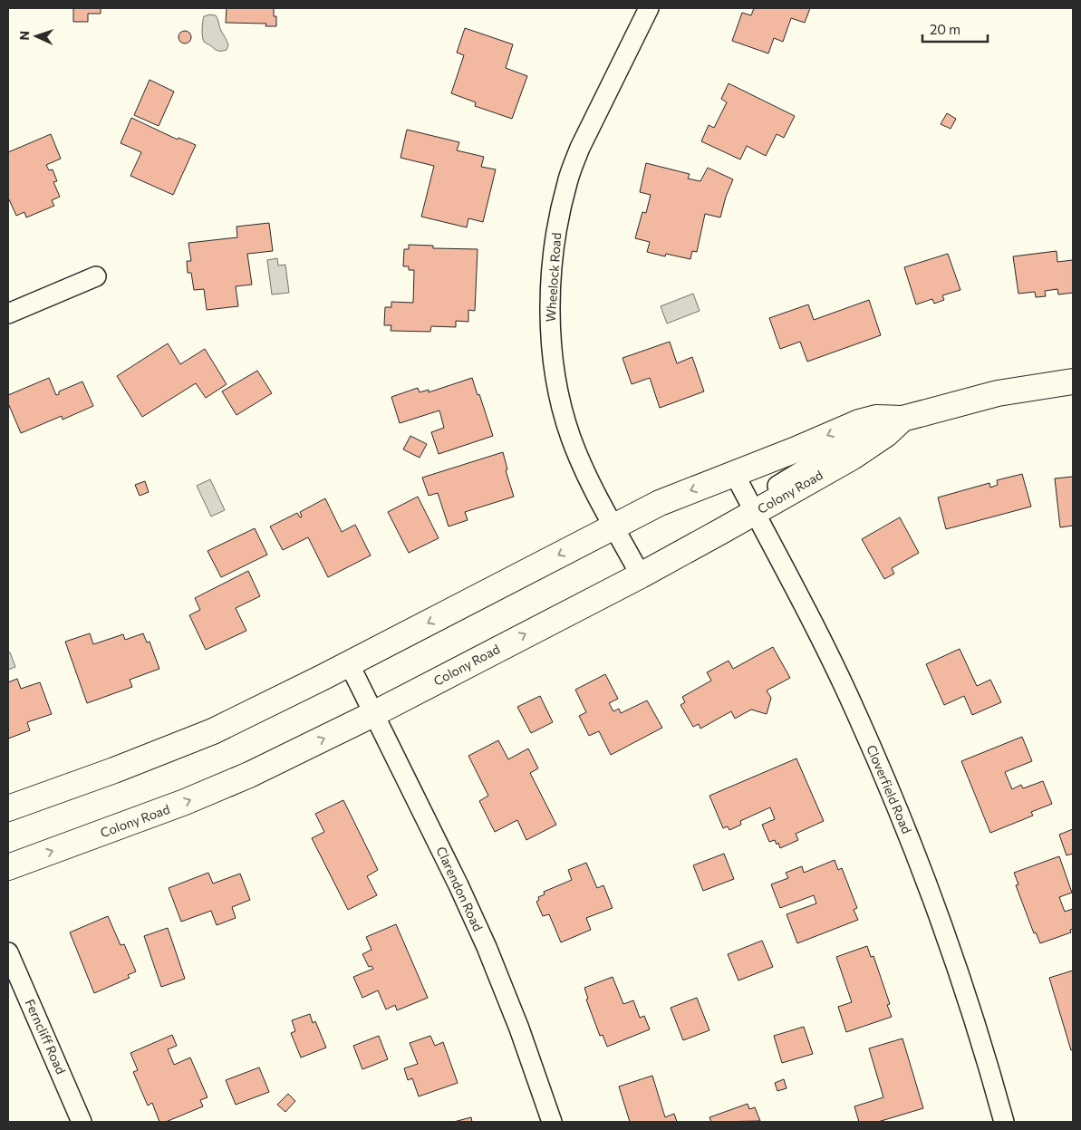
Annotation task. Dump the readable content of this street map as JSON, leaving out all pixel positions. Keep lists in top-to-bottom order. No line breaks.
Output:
{"streets":{"street":["Wheelock Road","Colony Road","Cloverfield Road","Clarendon Road","Ferncliff Road"]},"crossings":[["Wheelock Road","Colony Road"],["Colony Road","Cloverfield Road"],["Colony Road","Clarendon Road"]],"scale_bar":"20 m","north":"left"}
